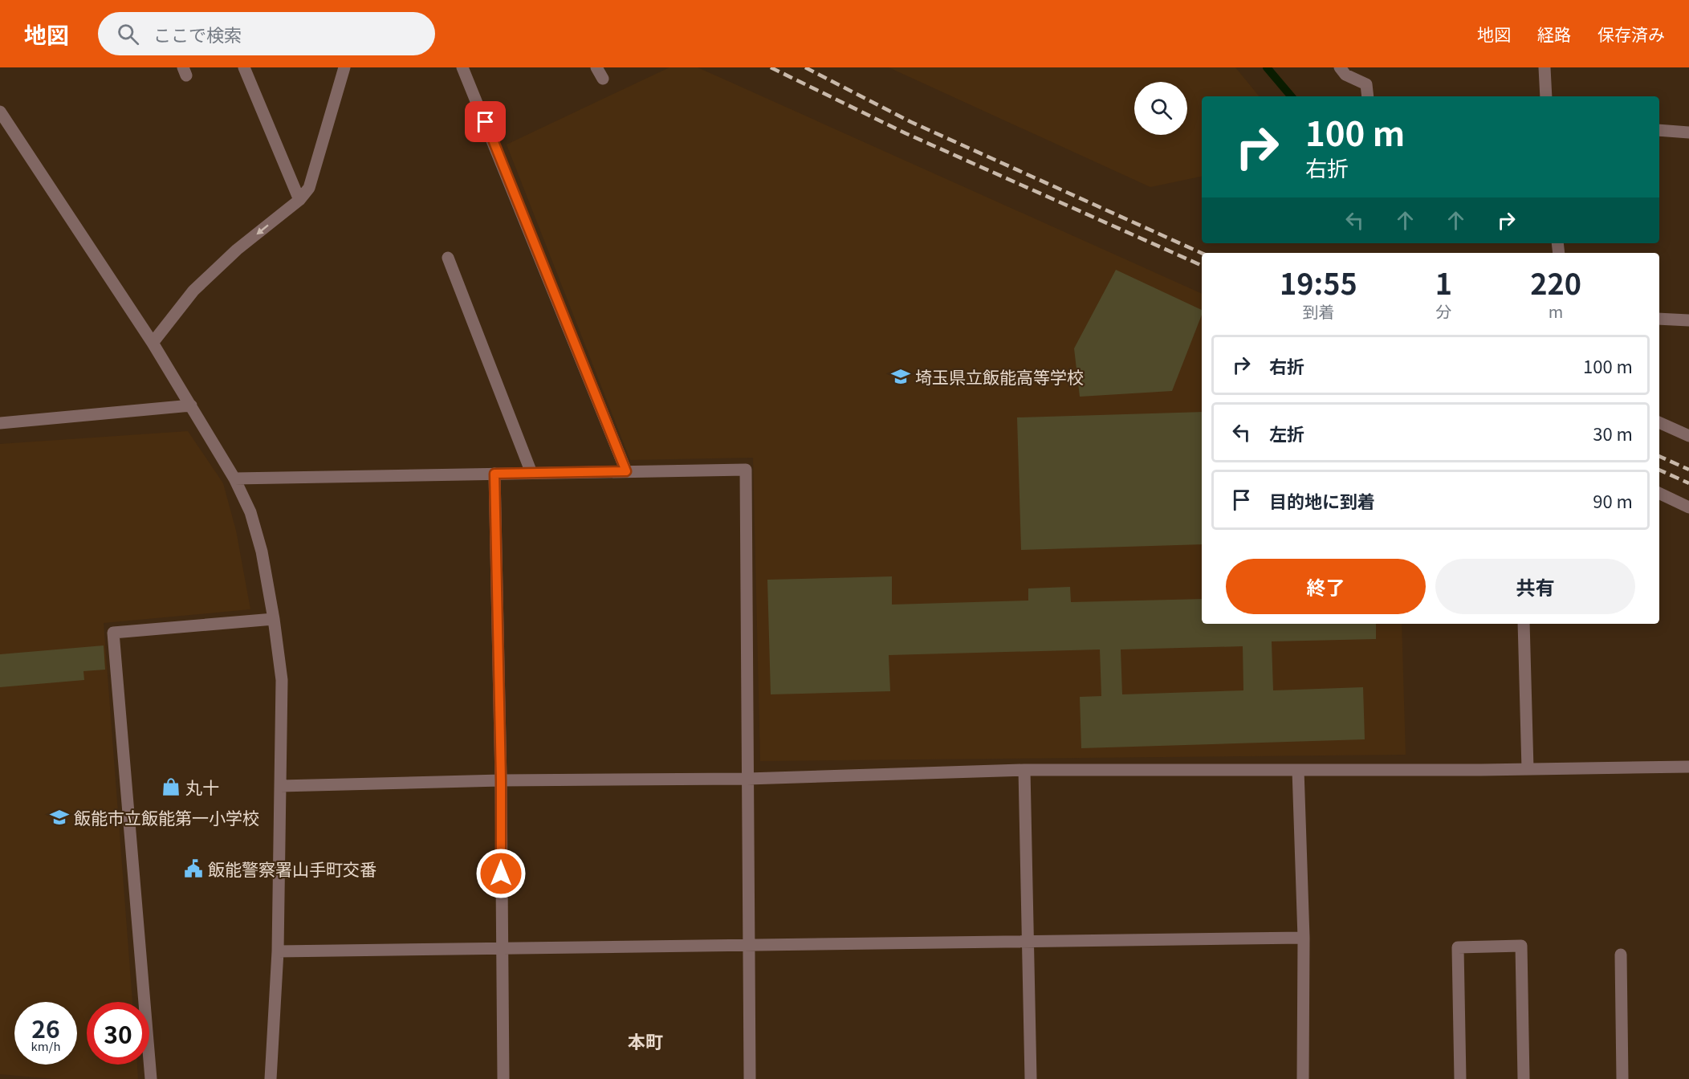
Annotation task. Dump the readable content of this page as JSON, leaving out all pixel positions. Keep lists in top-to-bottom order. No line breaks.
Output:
{"districts":["本町"],"places":{"school or university":["埼玉県立飯能高等学校","飯能市立飯能第一小学校"],"shop":["丸十"],"public building":["飯能警察署山手町交番"]},"page":{"header":"地図","search":"ここで検索","nav":["地図","経路","保存済み"],"turn":["100 m","右折"],"eta":["19:55","到着","1","分","220","m"],"list":[{"name":"右折","value":"100 m"},{"name":"左折","value":"30 m"},{"name":"目的地に到着","value":"90 m"}],"buttons":["終了","共有"],"speed":"26 km/h","limit":"30"}}
